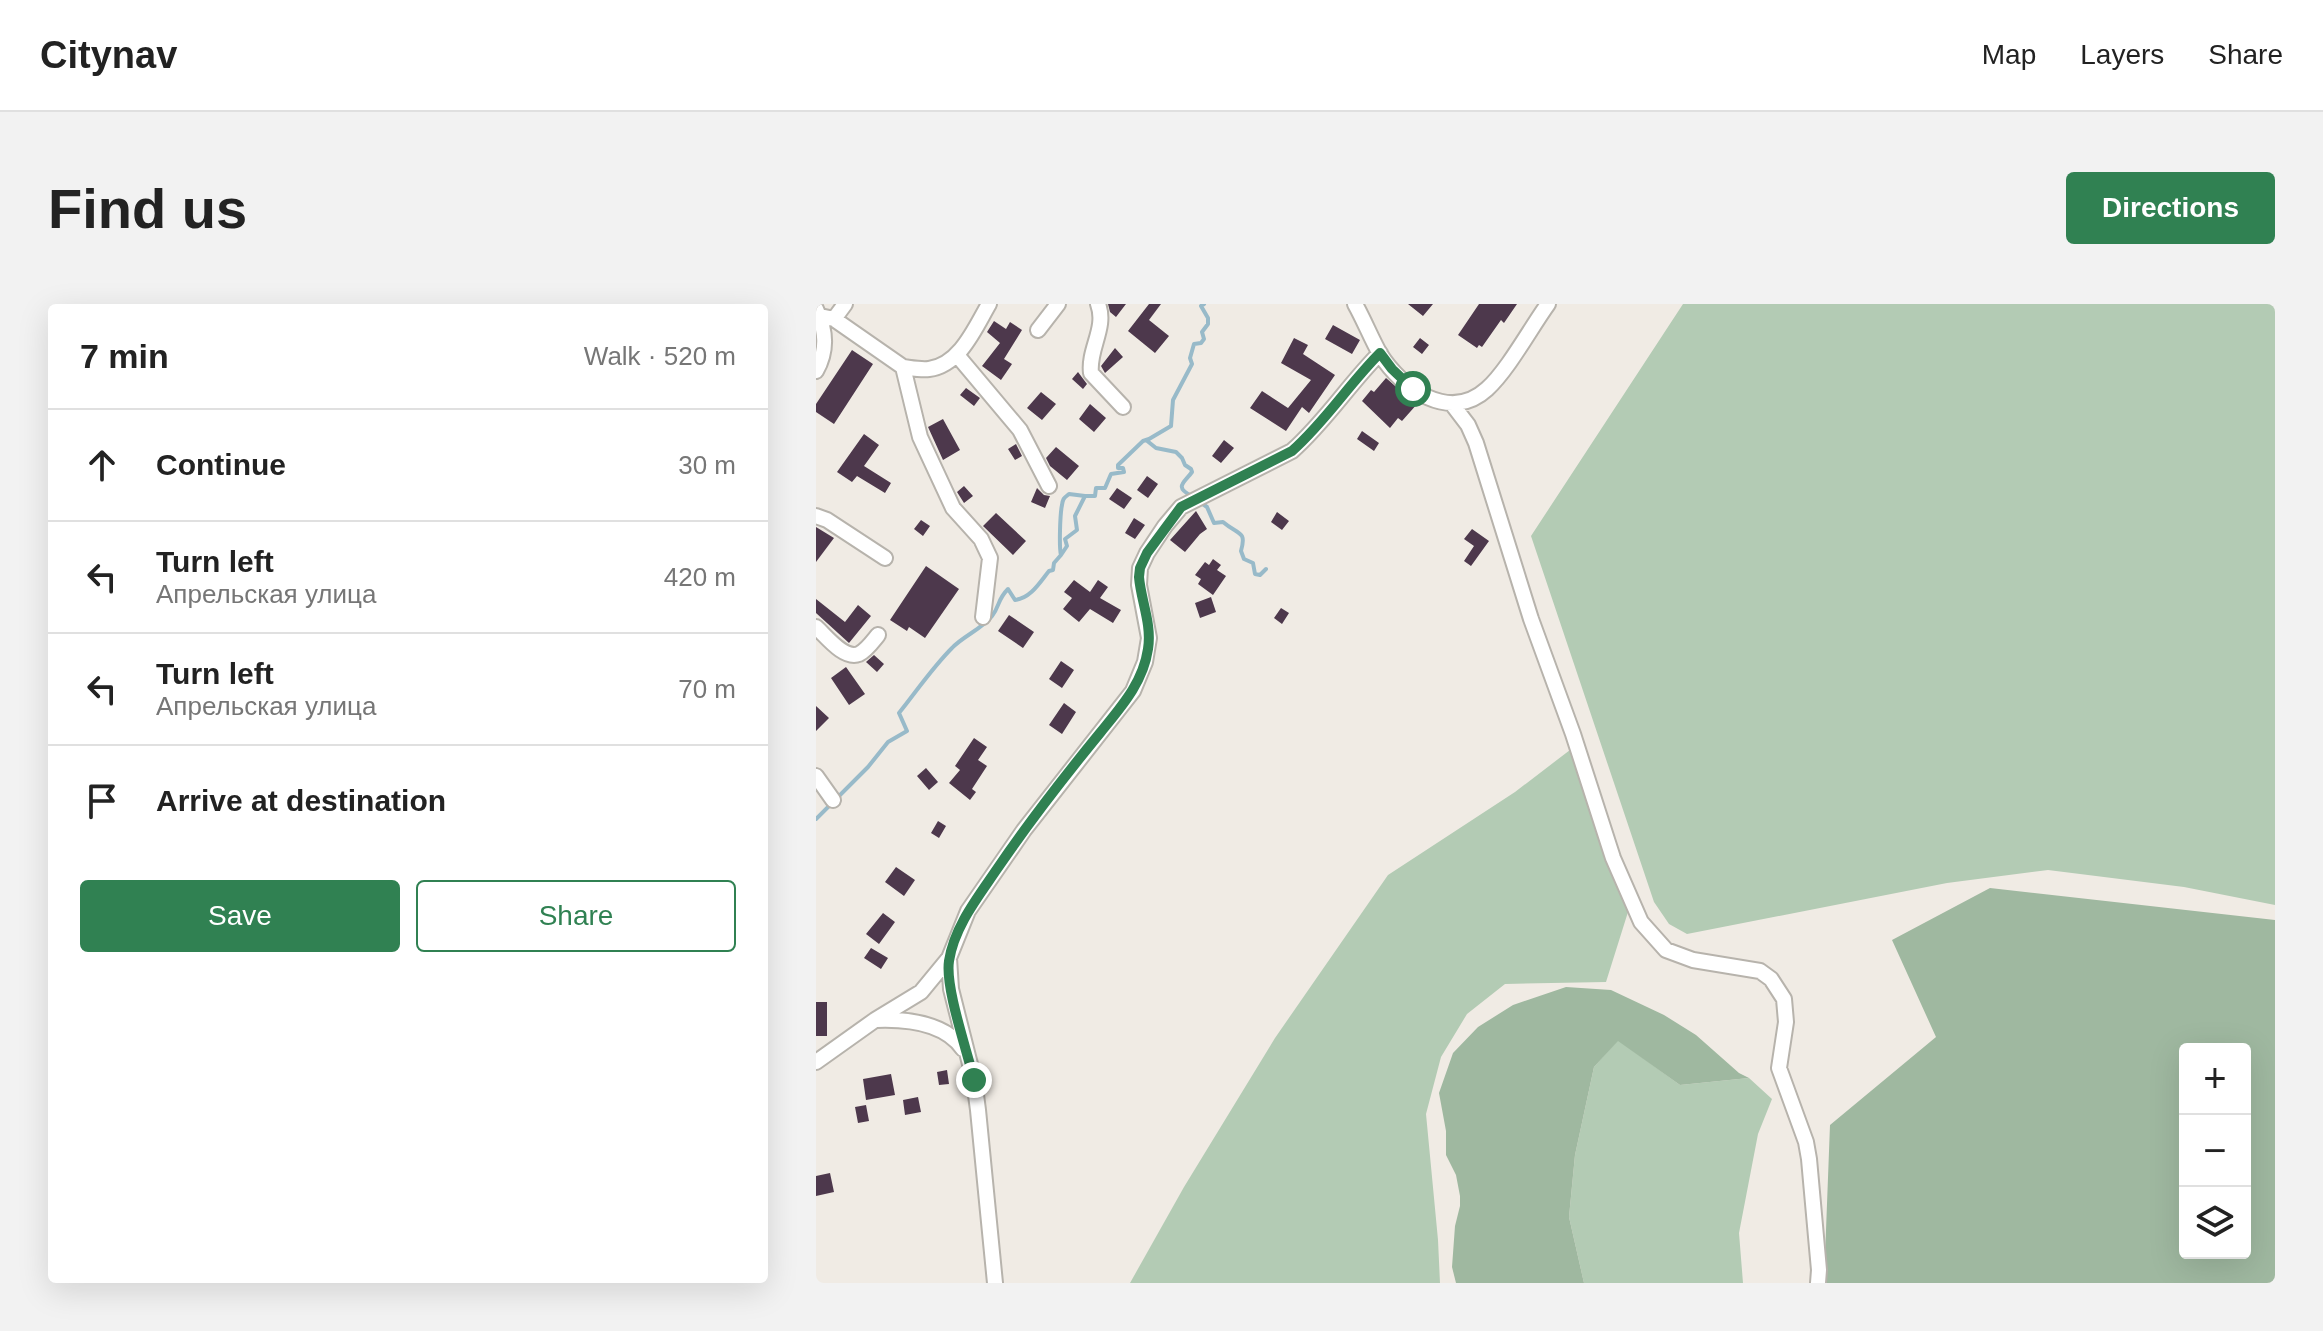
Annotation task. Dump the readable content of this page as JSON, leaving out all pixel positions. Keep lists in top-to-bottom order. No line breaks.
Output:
{"page":{"header":"Citynav","nav":["Map","Layers","Share"],"buttons":["Directions",["Save","Share"]],"title":"Find us","heading":["7 min","Walk · 520 m"],"list":[["Continue","30 m"],["Turn left","Апрельская улица","420 m"],["Turn left","Апрельская улица","70 m"],"Arrive at destination"],"map_buttons":["+","−"]}}
